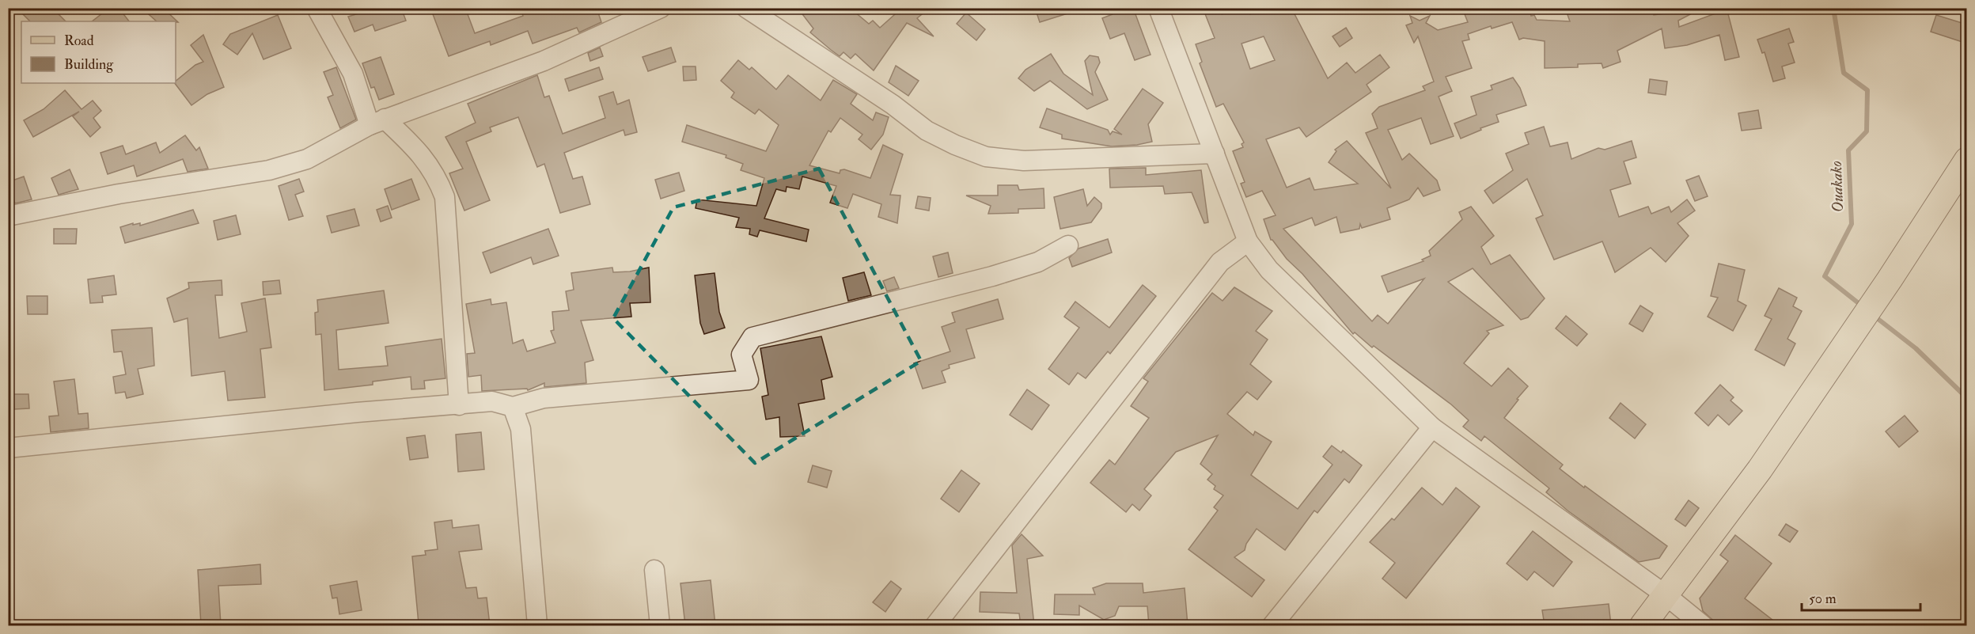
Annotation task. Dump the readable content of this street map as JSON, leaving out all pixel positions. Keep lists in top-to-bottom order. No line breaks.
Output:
{"water":["Ouakako"],"legend":["Road","Building"],"scale_bar":"50 m"}
